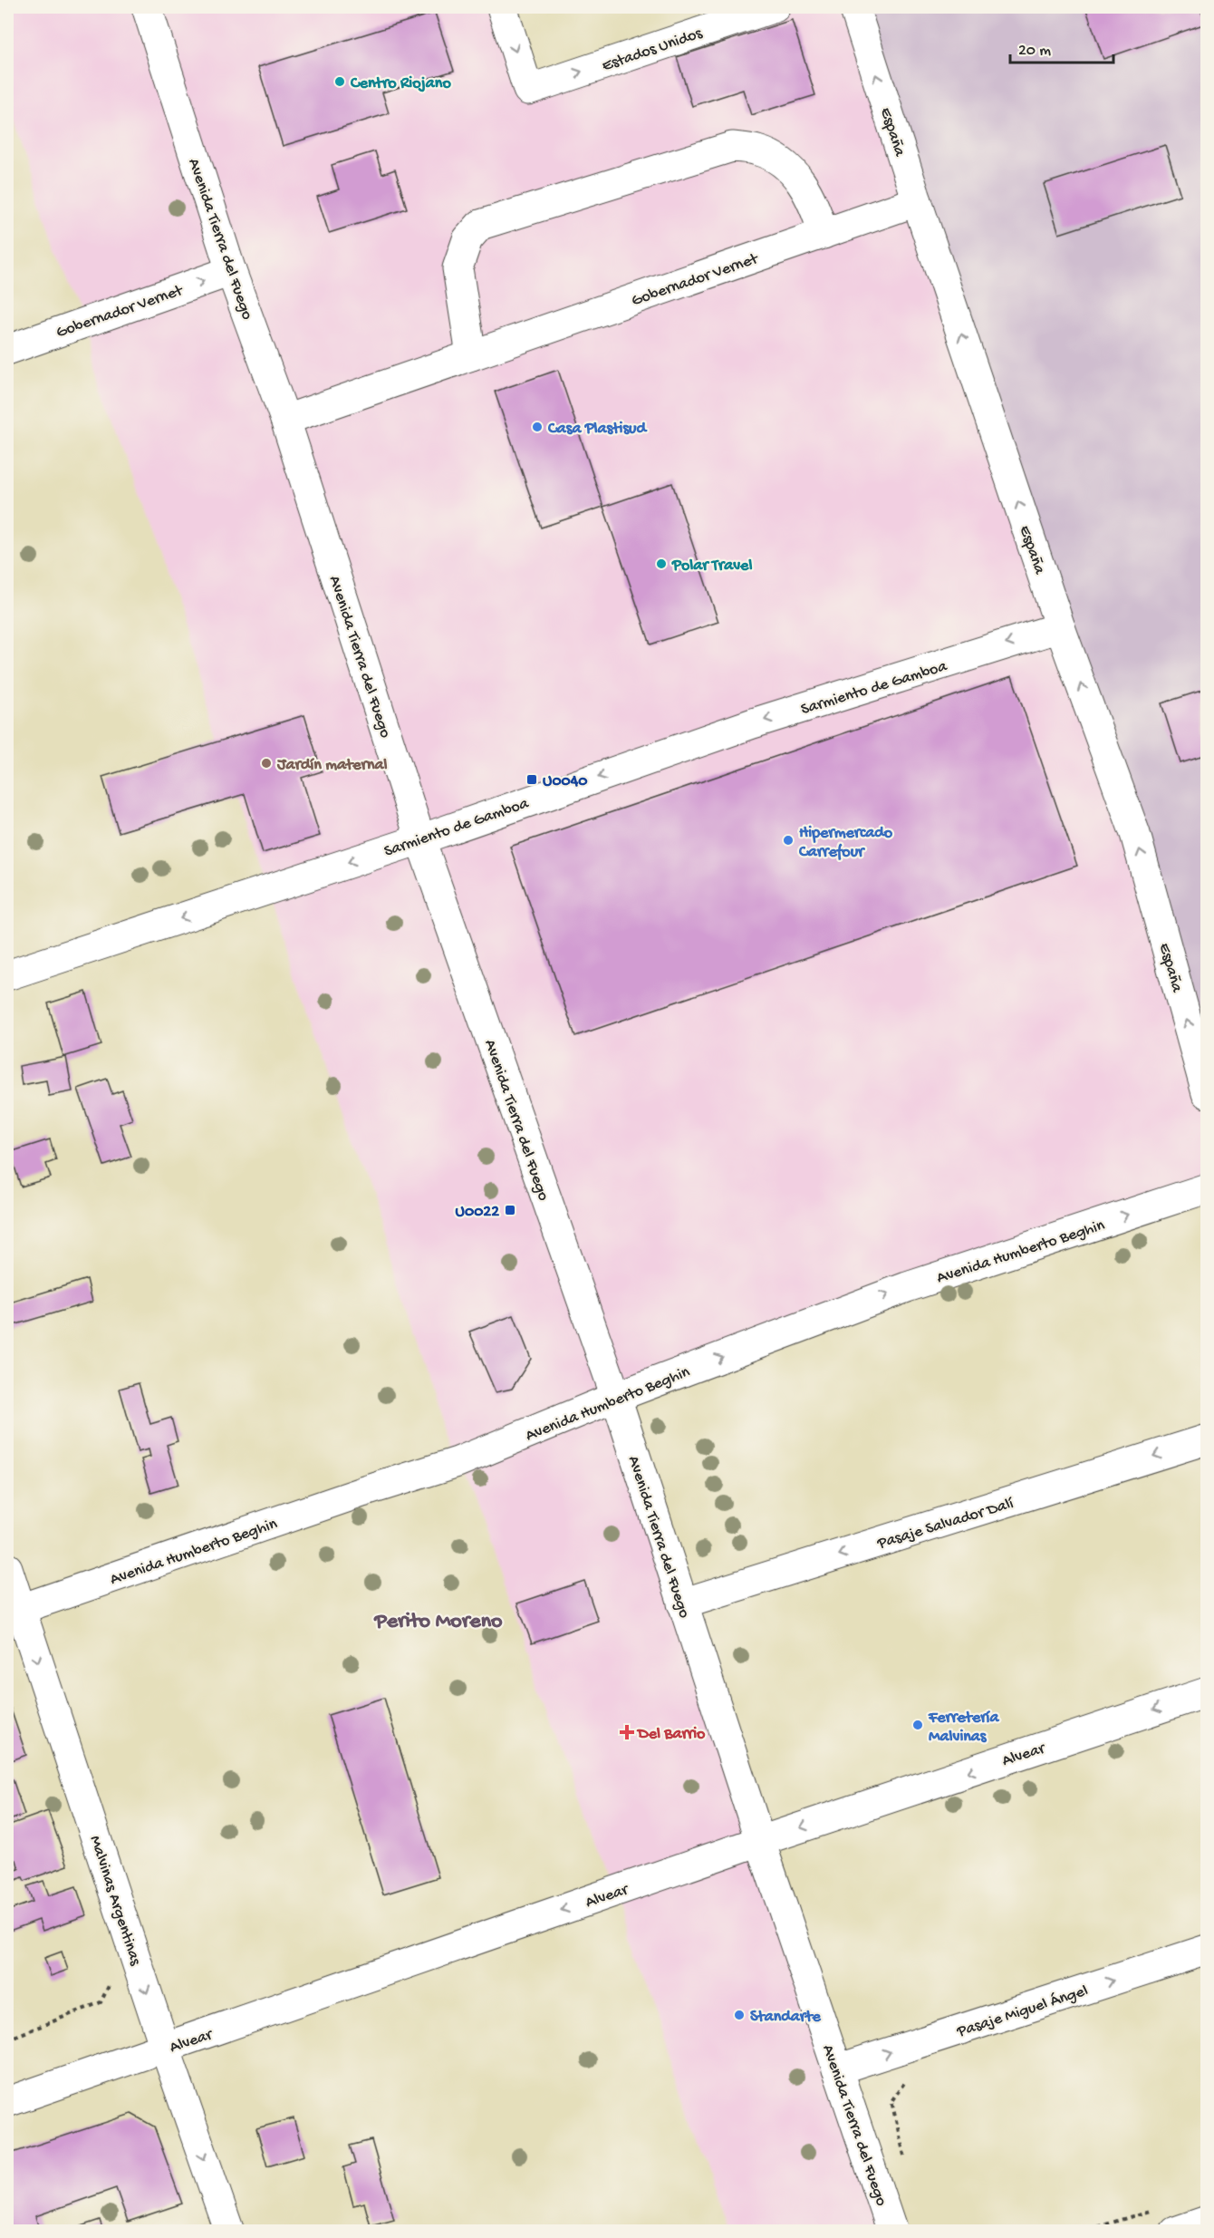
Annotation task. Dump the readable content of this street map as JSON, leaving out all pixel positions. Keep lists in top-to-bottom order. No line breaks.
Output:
{"streets":{"street":["Estados Unidos","España","Avenida Tierra del Fuego","Gobernador Vernet","Sarmiento de Gamboa","Avenida Humberto Beghin","Pasaje Salvador Dalí","Alvear","Malvinas Argentinas","Pasaje Miguel Ángel"]},"crossings":[["España","Gobernador Vernet"],["España","Sarmiento de Gamboa"],["Avenida Tierra del Fuego","Gobernador Vernet"],["Avenida Tierra del Fuego","Sarmiento de Gamboa"],["Avenida Tierra del Fuego","Avenida Humberto Beghin"],["Avenida Tierra del Fuego","Pasaje Salvador Dalí"],["Avenida Tierra del Fuego","Alvear"],["Avenida Tierra del Fuego","Pasaje Miguel Ángel"],["Avenida Humberto Beghin","Malvinas Argentinas"],["Alvear","Malvinas Argentinas"]],"one_way":["España","Sarmiento de Gamboa","Avenida Humberto Beghin","Pasaje Salvador Dalí","Alvear","Malvinas Argentinas","Pasaje Miguel Ángel"],"districts":["Perito Moreno"],"places":{"other":["Centro Riojano","Casa Plastisud","Polar Travel","Jardín maternal","Hipermercado Carrefour","Ferretería Malvinas","Standarte"],"transit":["U0040","U0022"],"health":["Del Barrio"]},"scale_bar":"20 m"}
